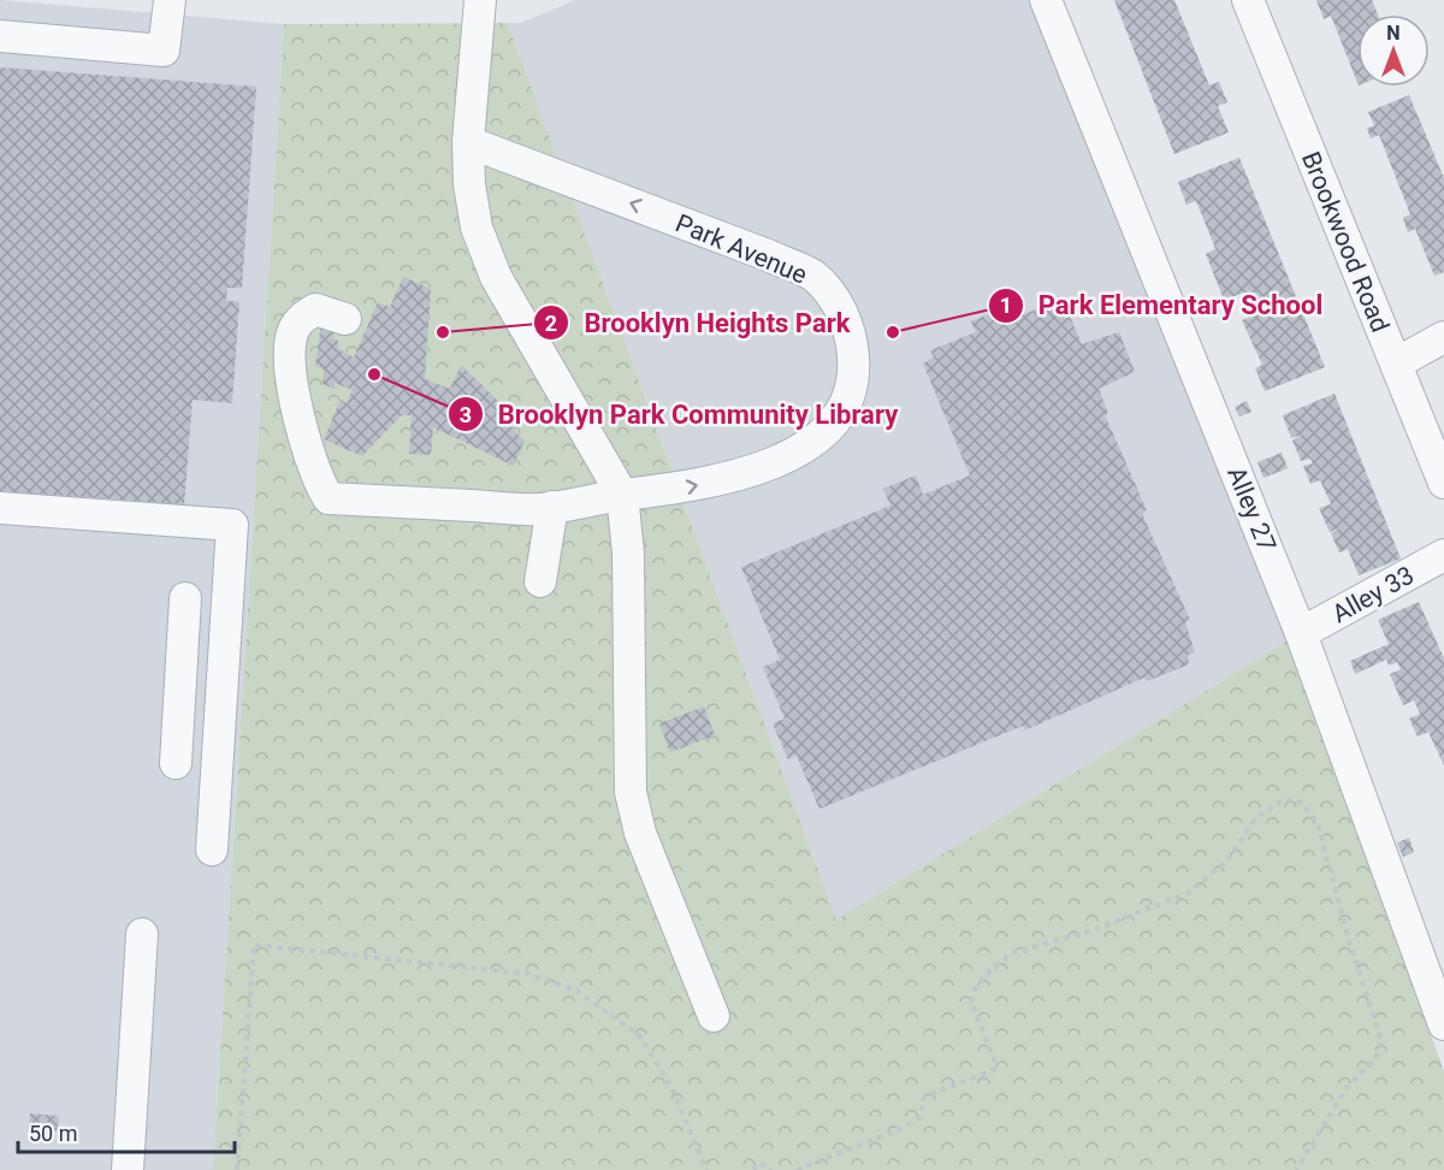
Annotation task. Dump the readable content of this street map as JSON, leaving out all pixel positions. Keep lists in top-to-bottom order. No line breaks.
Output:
{"streets":{"street":["Brookwood Road","Park Avenue","Alley 27","Alley 33"]},"crossings":[["Alley 27","Alley 33"]],"places":["Brooklyn Heights Park","Park Elementary School","Brooklyn Park Community Library"],"scale_bar":"50 m","north":"top"}
